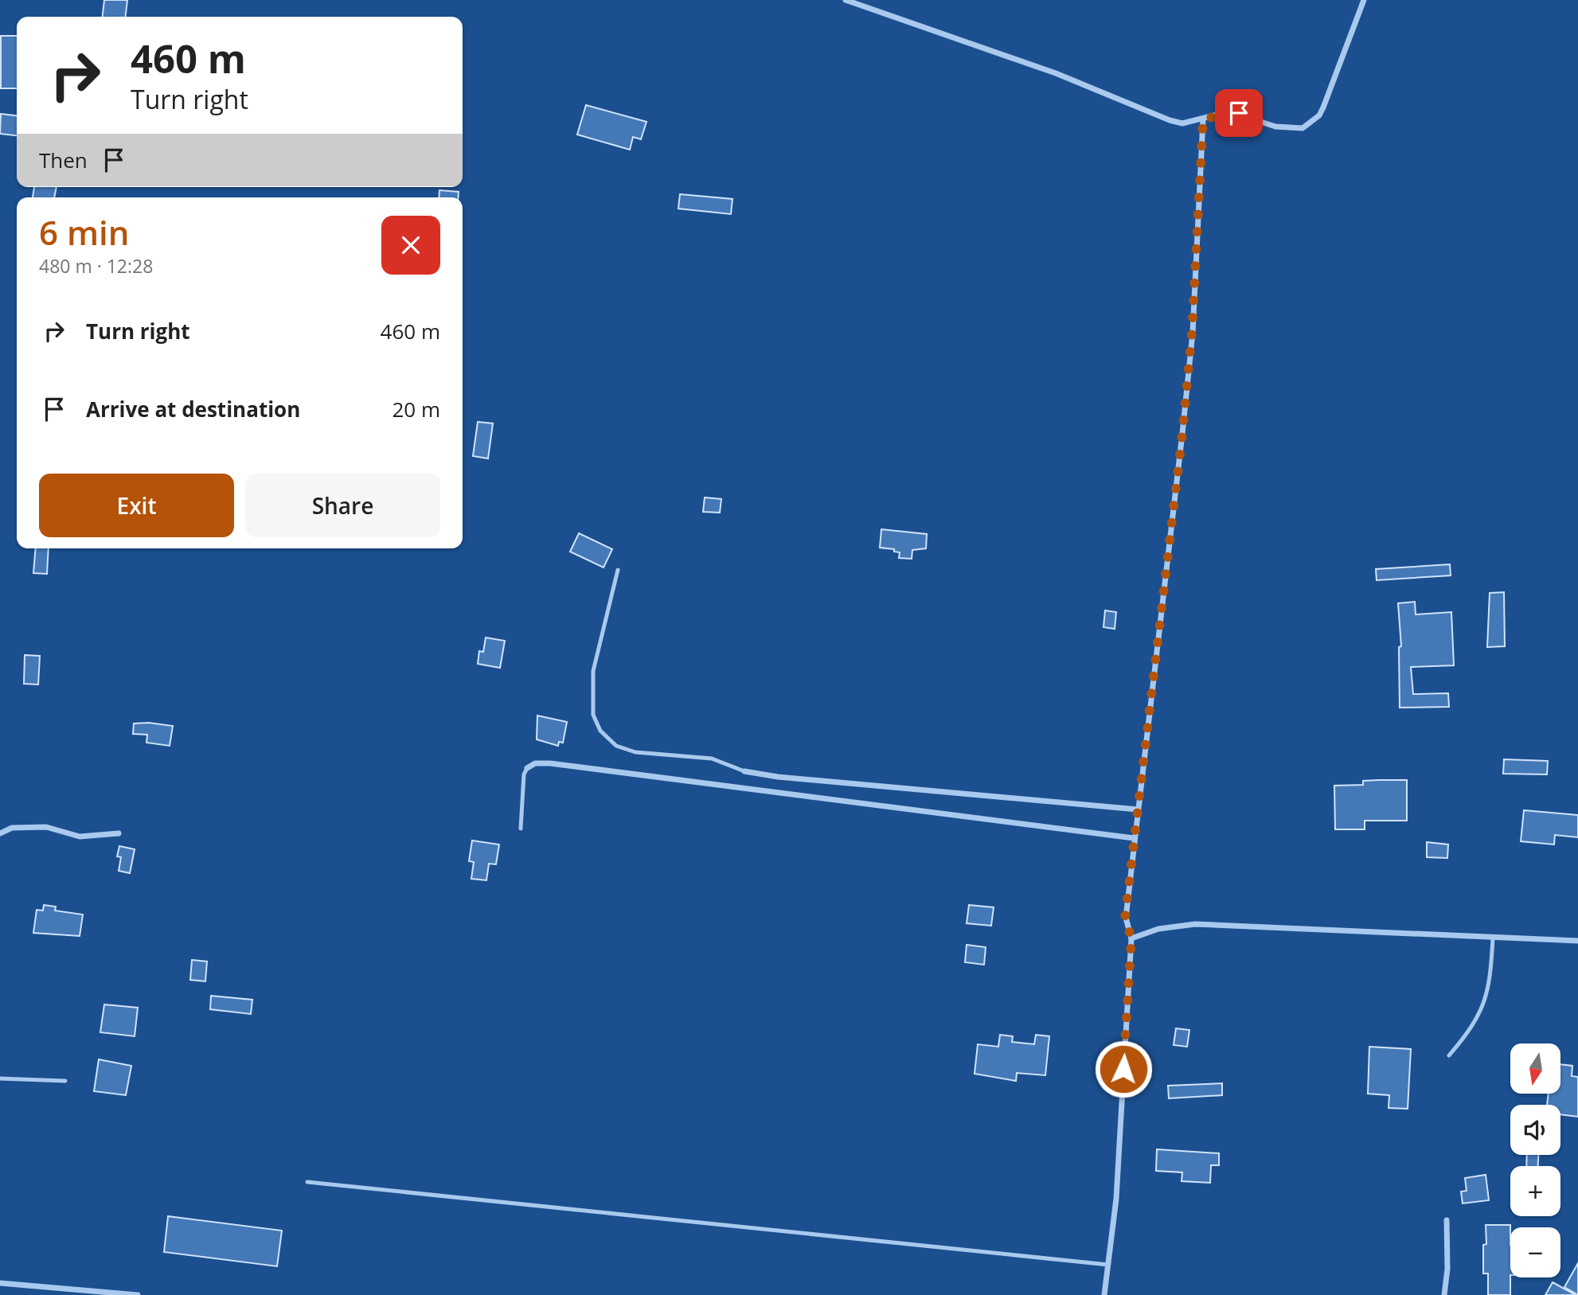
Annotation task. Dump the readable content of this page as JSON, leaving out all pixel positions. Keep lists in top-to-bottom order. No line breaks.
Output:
{"north":"bottom","page":{"turn":["460 m","Turn right"],"then":"Then","heading":["6 min","480 m · 12:28"],"list":[{"name":"Turn right","value":"460 m"},{"name":"Arrive at destination","value":"20 m"}],"buttons":["Exit","Share"],"map_buttons":["+","−"]}}
